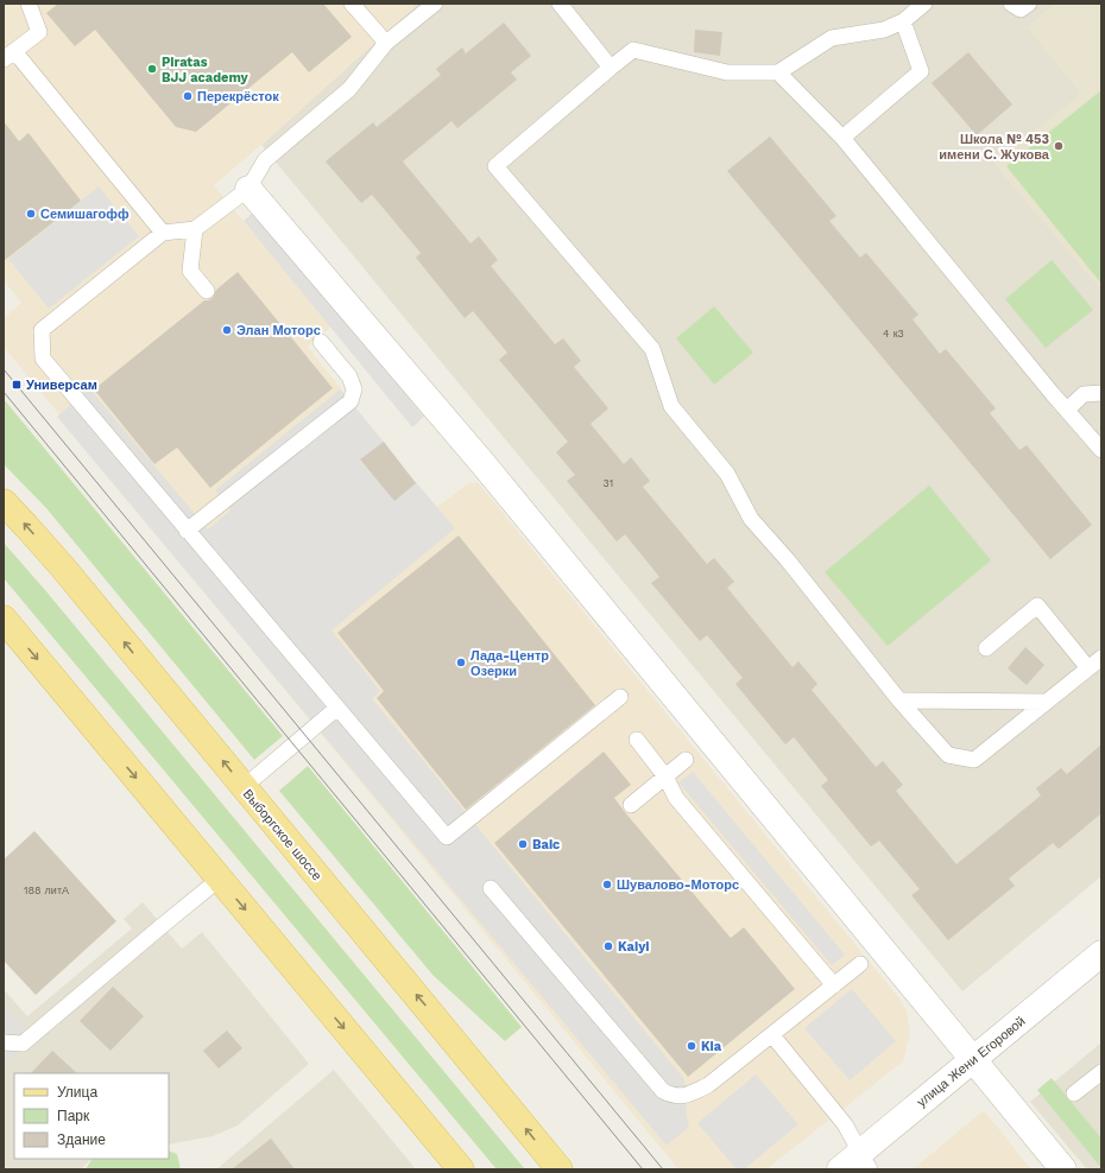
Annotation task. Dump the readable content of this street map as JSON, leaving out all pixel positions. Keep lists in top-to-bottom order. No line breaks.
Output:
{"streets":{"main road":["Выборгское шоссе"],"street":["улица Жени Егоровой"]},"places":{"other":["Piratas BJJ academy","Перекрёсток","Школа № 453 имени С. Жукова","Семишагофф","Элан Моторс","Лада-Центр Озерки","Baic","Шувалово-Моторс","Kaiyi","Kia"],"transit":["Универсам"]},"house_numbers":["4 к3","31","188 литА"],"legend":["Улица","Парк","Здание"]}
